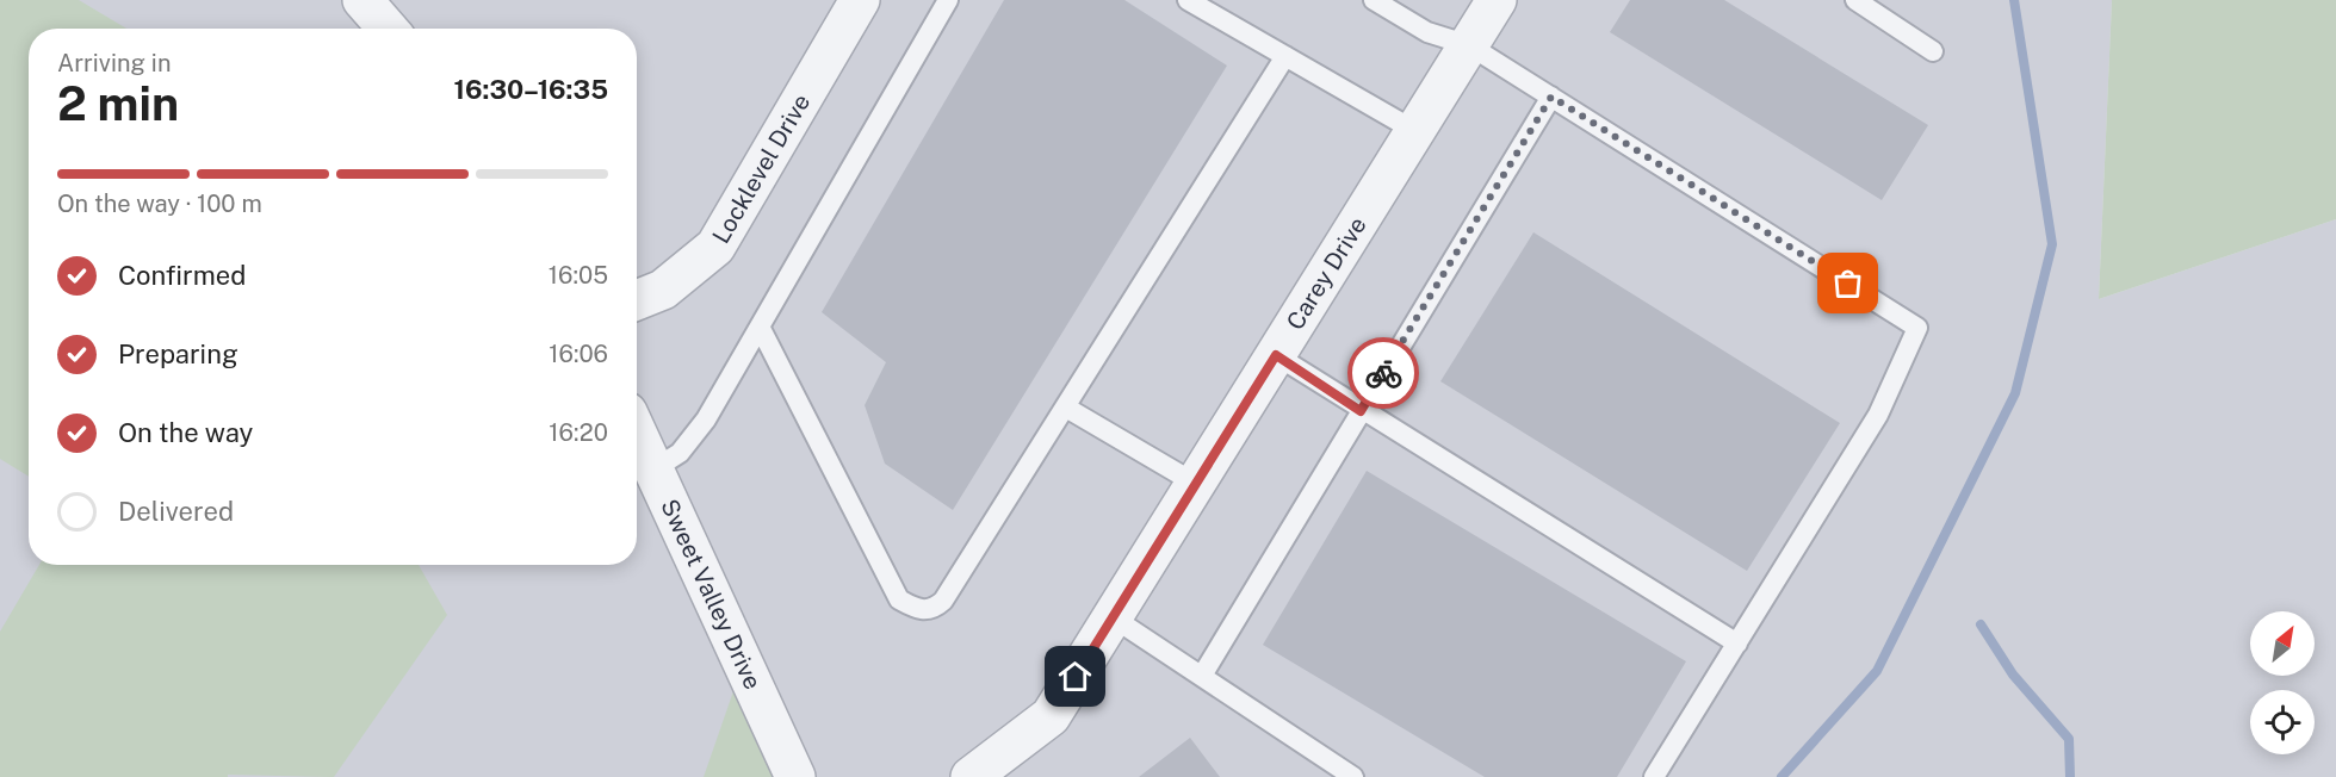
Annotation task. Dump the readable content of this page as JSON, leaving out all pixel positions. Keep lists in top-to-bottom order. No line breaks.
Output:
{"streets":{"street":["Locklevel Drive","Carey Drive","Sweet Valley Drive"]},"north":"top right","page":{"heading":["2 min","Arriving in","16:30–16:35"],"bar":"On the way · 100 m","list":[["Confirmed","16:05"],["Preparing","16:06"],["On the way","16:20"],"Delivered"]}}
